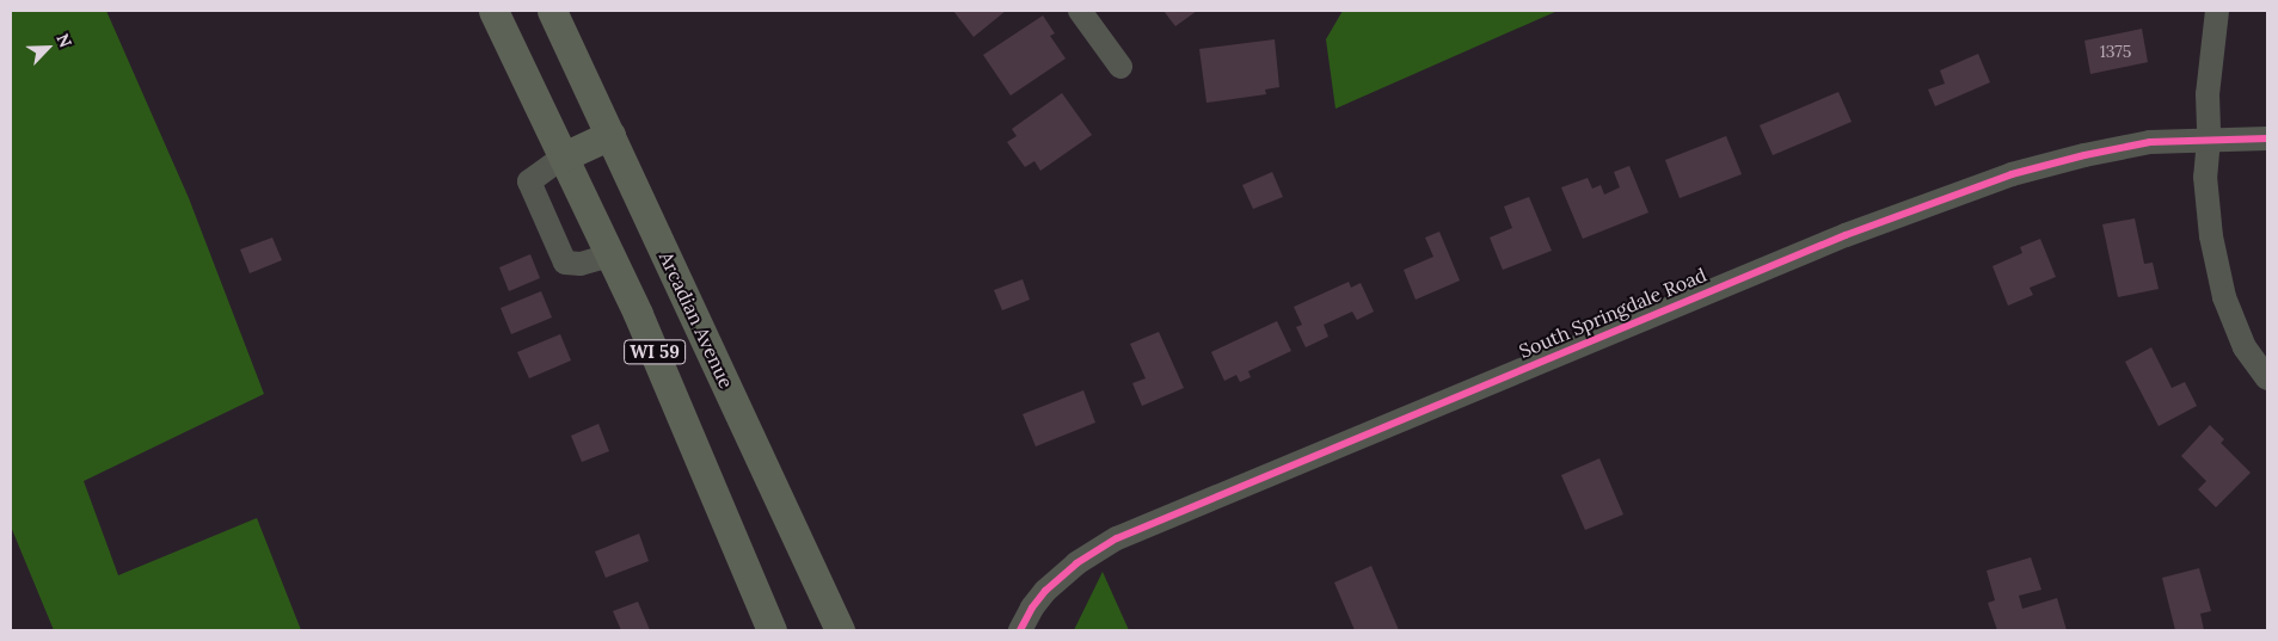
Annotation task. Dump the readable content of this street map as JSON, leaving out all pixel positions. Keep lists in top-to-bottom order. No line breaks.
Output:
{"streets":{"main road":["Arcadian Avenue","WI 59"],"street":["South Springdale Road"]},"house_numbers":["1375"],"north":"top right"}
